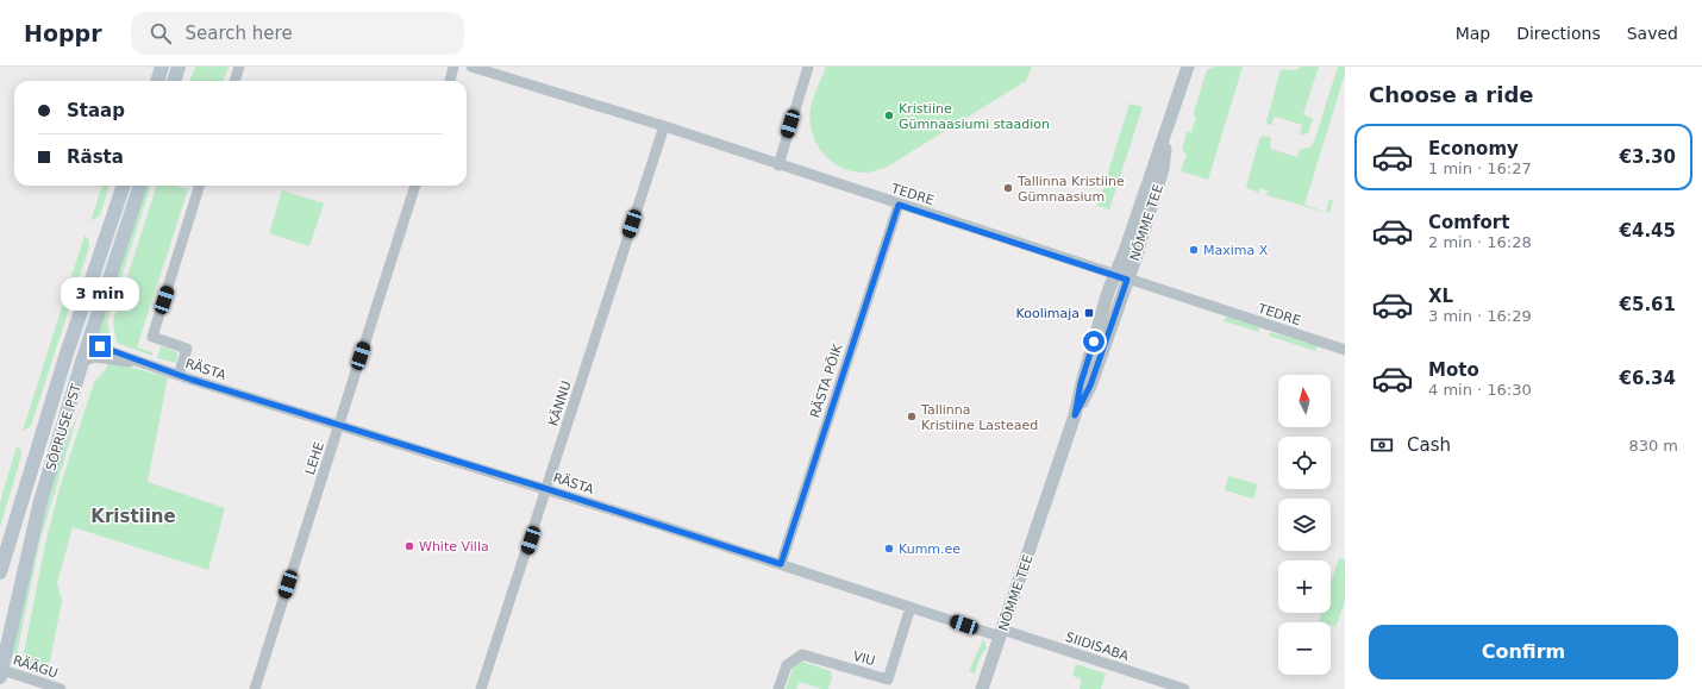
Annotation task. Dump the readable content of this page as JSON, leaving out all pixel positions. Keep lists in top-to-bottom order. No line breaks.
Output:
{"streets":{"main road":["SÕPRUSE PST"],"street":["TEDRE","NÕMME TEE","RÄSTA","RÄSTA PÕIK","KÄNNU","LEHE","SIIDISABA","VIU","RÄÄGU"]},"crossings":[["TEDRE","NÕMME TEE"],["TEDRE","RÄSTA PÕIK"],["TEDRE","KÄNNU"],["NÕMME TEE","RÄSTA"],["NÕMME TEE","SIIDISABA"],["RÄSTA","RÄSTA PÕIK"],["RÄSTA","KÄNNU"],["RÄSTA","SÕPRUSE PST"],["RÄSTA","LEHE"],["RÄSTA","SIIDISABA"],["RÄSTA","VIU"],["SÕPRUSE PST","RÄÄGU"]],"districts":["Kristiine"],"places":{"other":["Kristiine Gümnaasiumi staadion","Tallinna Kristiine Gümnaasium","Maxima X","Tallinna Kristiine Lasteaed","White Villa","Kumm.ee"],"transit":["Koolimaja"]},"north":"top","page":{"header":"Hoppr","search":"Search here","nav":["Map","Directions","Saved"],"heading":"Choose a ride","banner":["Staap","Rästa"],"list":[{"name":"Economy","note":"1 min · 16:27","value":"€3.30"},{"name":"Comfort","note":"2 min · 16:28","value":"€4.45"},{"name":"XL","note":"3 min · 16:29","value":"€5.61"},{"name":"Moto","note":"4 min · 16:30","value":"€6.34"}],"bubble":"3 min","map_buttons":["+","−"],"pay":["Cash","830 m"],"buttons":"Confirm"}}
